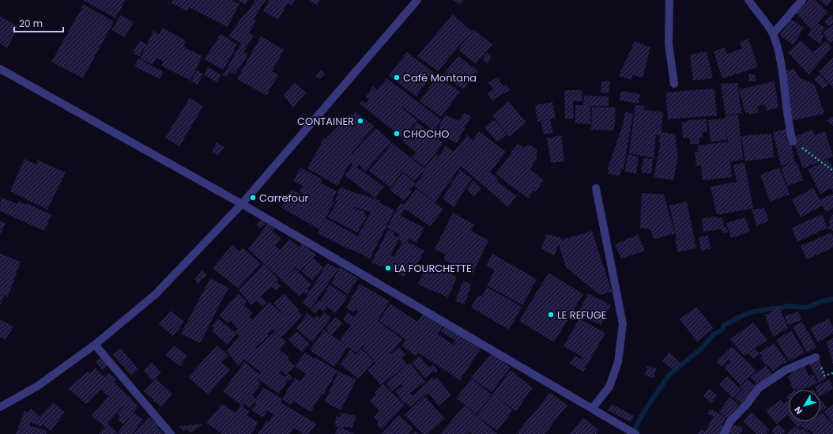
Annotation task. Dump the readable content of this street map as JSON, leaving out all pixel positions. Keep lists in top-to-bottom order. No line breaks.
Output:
{"places":["Café Montana","CONTAINER","CHOCHO","Carrefour","LA FOURCHETTE","LE REFUGE"],"scale_bar":"20 m","north":"bottom left"}
